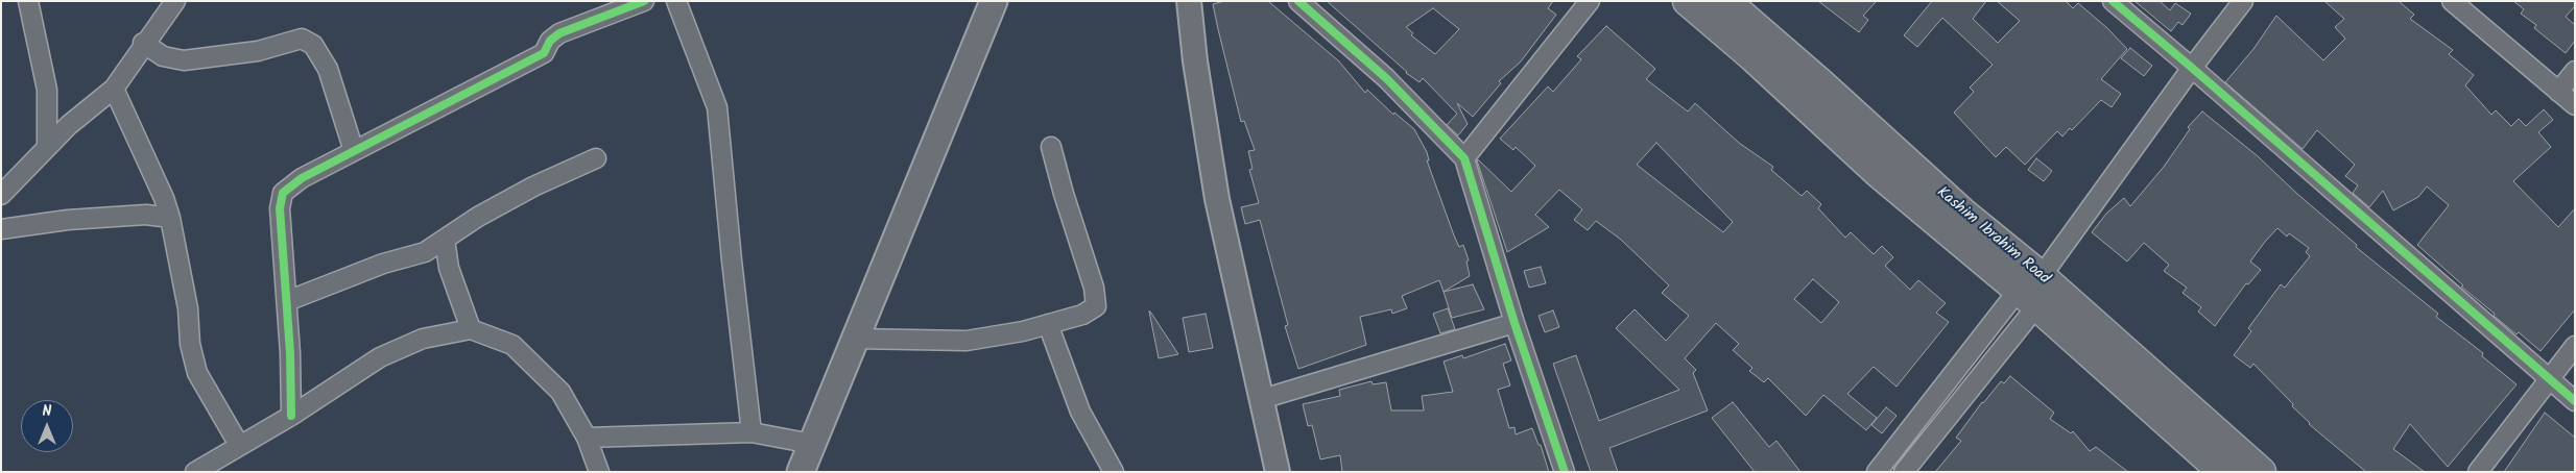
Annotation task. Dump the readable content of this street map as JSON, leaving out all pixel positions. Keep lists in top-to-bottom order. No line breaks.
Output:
{"streets":{"highway":["Kashim Ibrahim Road"]},"north":"top"}
